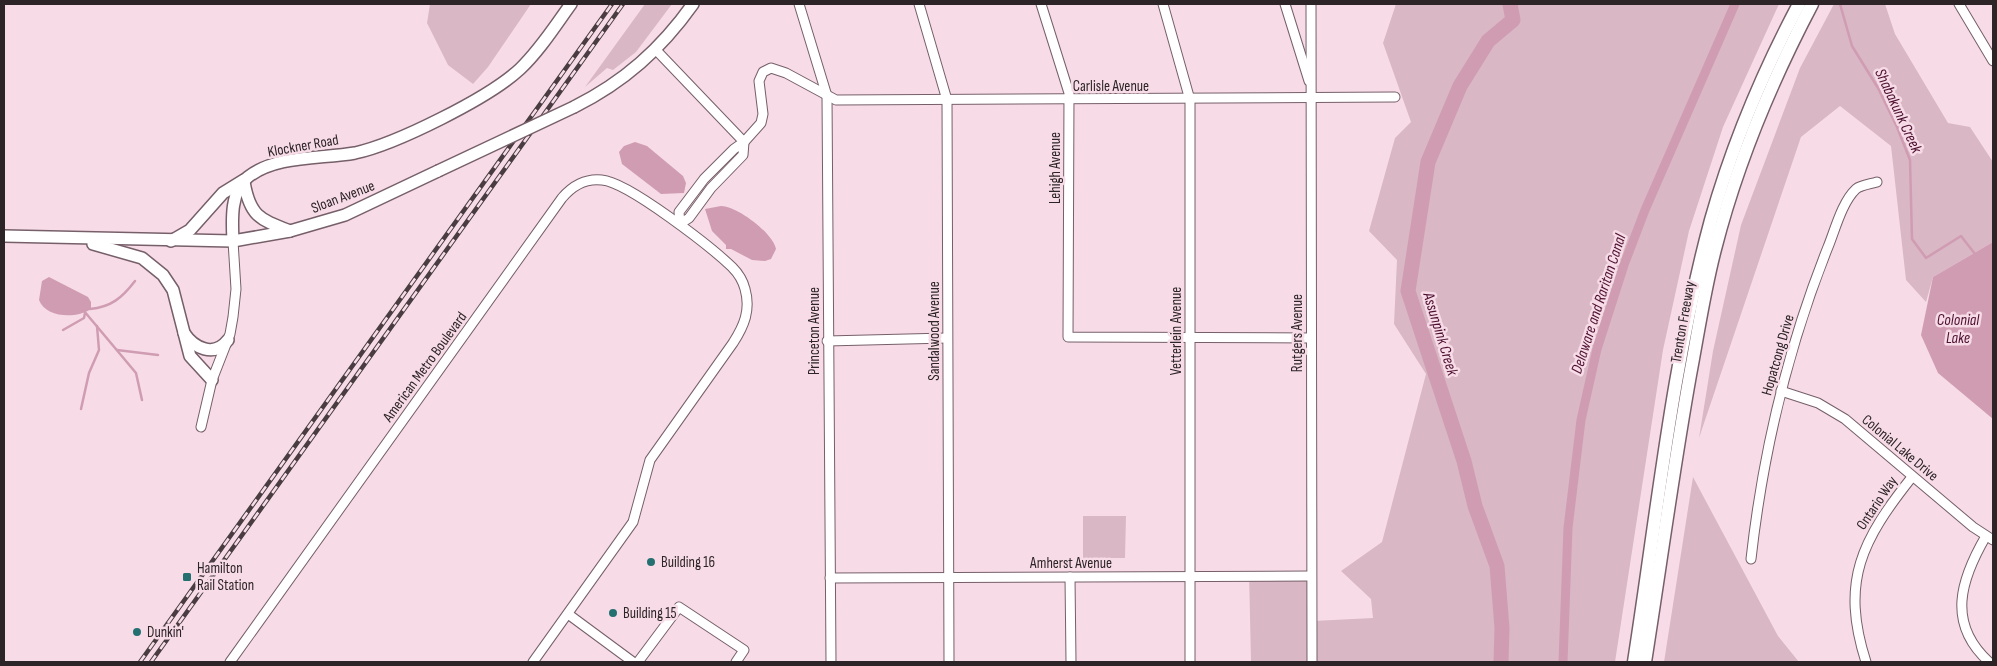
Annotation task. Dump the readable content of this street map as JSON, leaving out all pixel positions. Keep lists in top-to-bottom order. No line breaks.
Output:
{"streets":{"highway":["Trenton Freeway"],"main road":["Klockner Road","Sloan Avenue"],"street":["Carlisle Avenue","Lehigh Avenue","Princeton Avenue","Sandalwood Avenue","Vetterlein Avenue","Rutgers Avenue","Hopatcong Drive","American Metro Boulevard","Colonial Lake Drive","Ontario Way","Amherst Avenue"]},"crossings":[["Carlisle Avenue","Lehigh Avenue"],["Carlisle Avenue","Princeton Avenue"],["Carlisle Avenue","Sandalwood Avenue"],["Carlisle Avenue","Vetterlein Avenue"],["Carlisle Avenue","Rutgers Avenue"],["Klockner Road","Sloan Avenue"],["Lehigh Avenue","Vetterlein Avenue"],["Princeton Avenue","Amherst Avenue"],["Sandalwood Avenue","Amherst Avenue"],["Vetterlein Avenue","Amherst Avenue"],["Rutgers Avenue","Amherst Avenue"],["Hopatcong Drive","Colonial Lake Drive"],["Colonial Lake Drive","Ontario Way"]],"water":["Shabakunk Creek","Delaware and Raritan Canal","Colonial Lake","Assunpink Creek"],"places":{"other":["Building 16","Building 15","Dunkin'"],"transit":["Hamilton Rail Station"]}}
